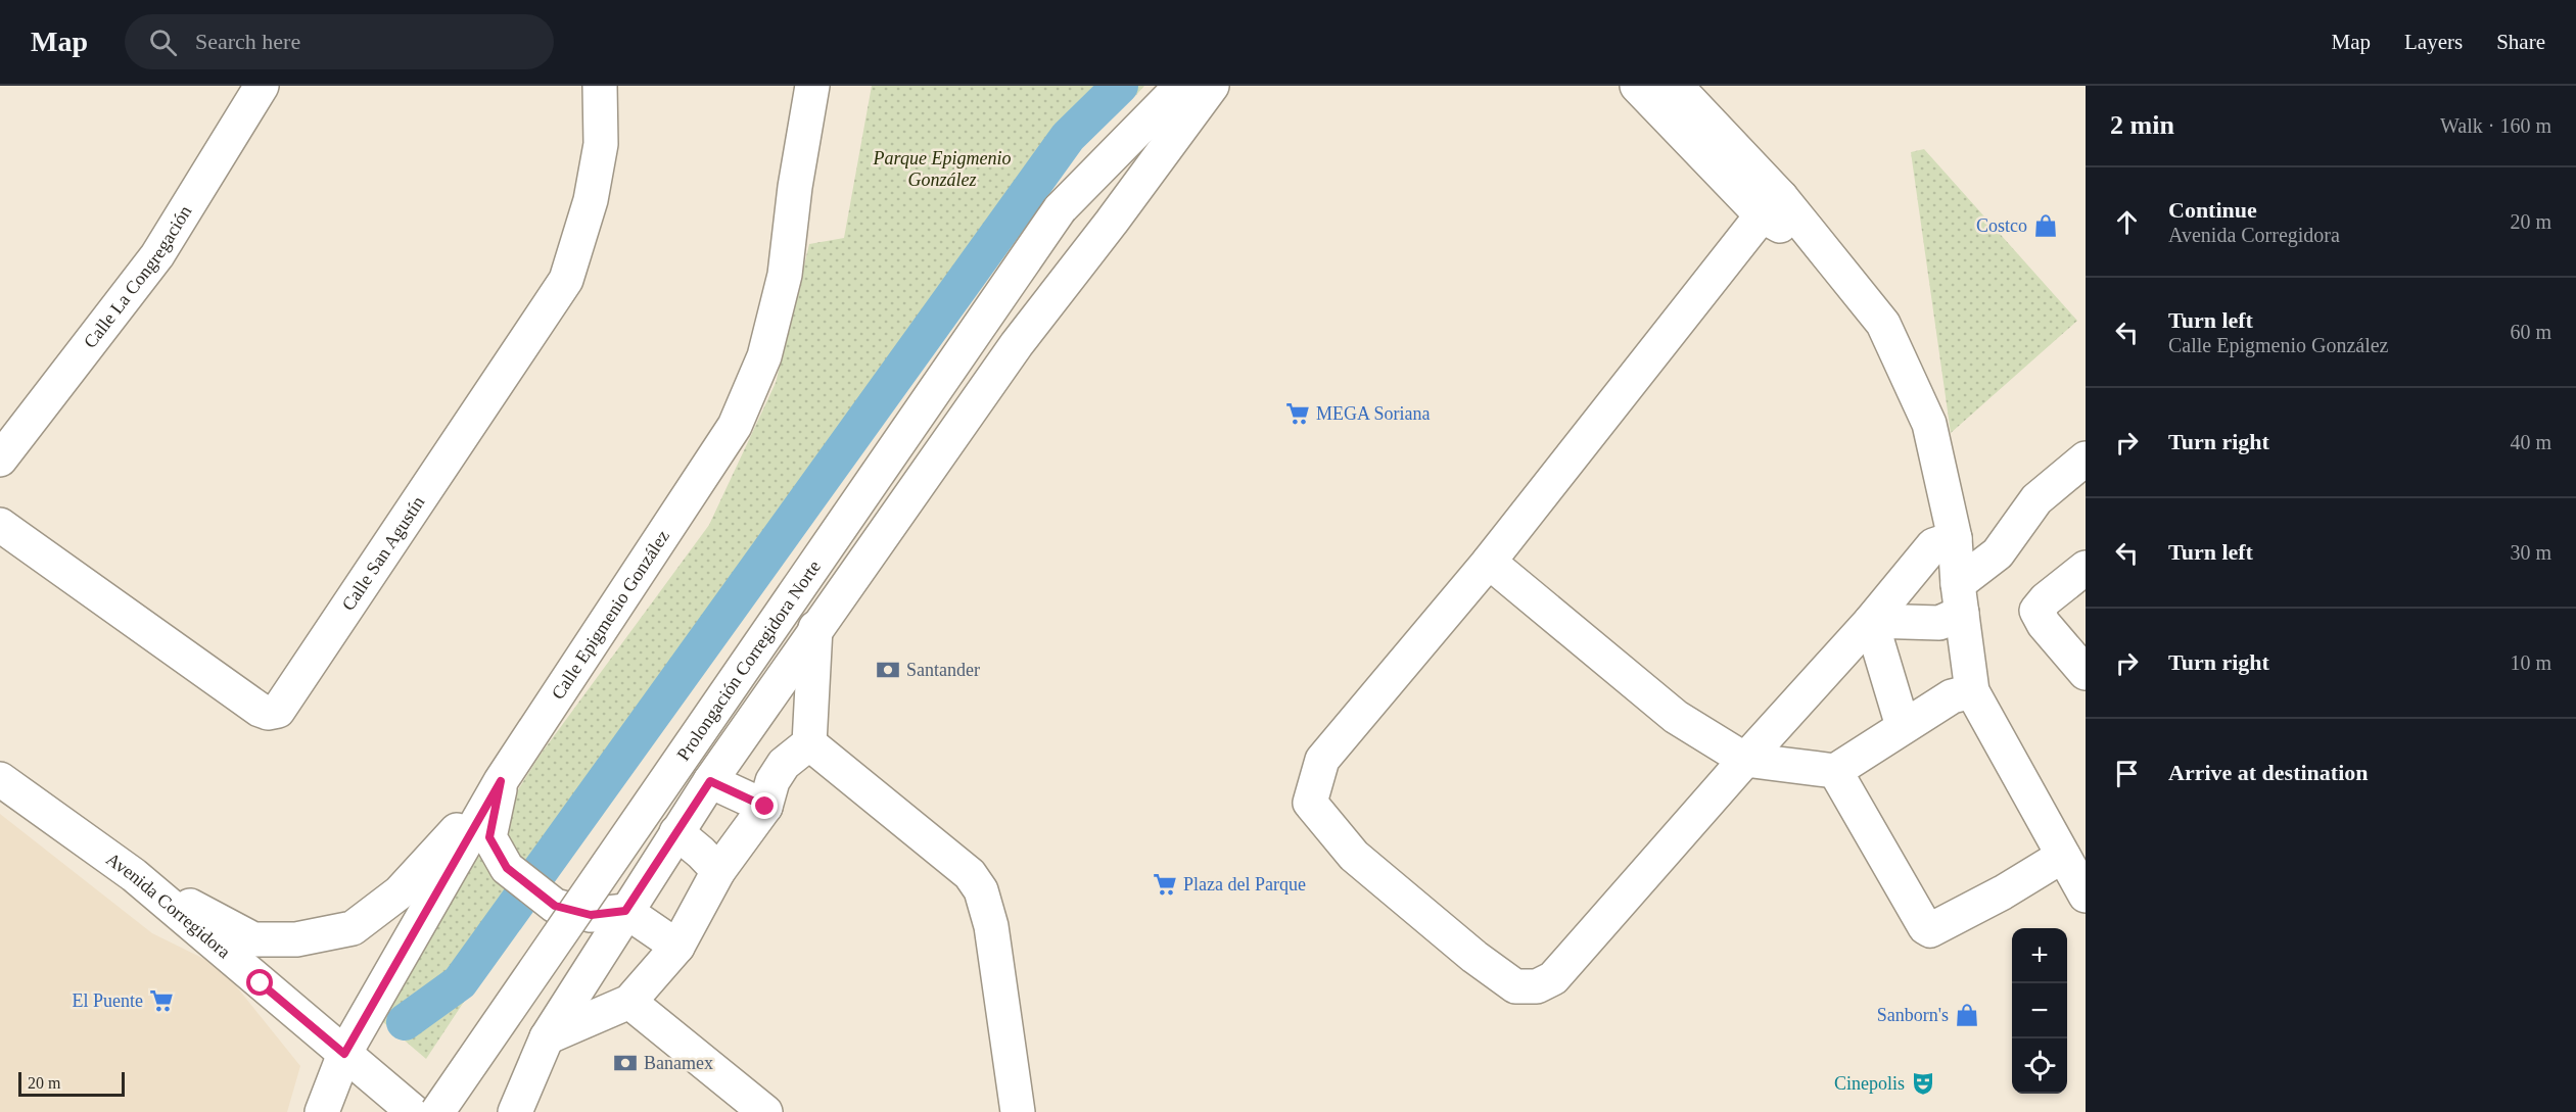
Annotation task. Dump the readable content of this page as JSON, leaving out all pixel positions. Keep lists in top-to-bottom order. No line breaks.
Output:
{"streets":{"main road":["Calle La Congregación","Calle San Agustín","Calle Epigmenio González","Prolongación Corregidora Norte","Avenida Corregidora"]},"crossings":[["Calle Epigmenio González","Avenida Corregidora"]],"parks":["Parque Epigmenio González"],"places":{"shop":["Costco","Sanborn's"],"supermarket":["MEGA Soriana","Plaza del Parque","El Puente"],"bank":["Santander","Banamex"],"theatre":["Cinepolis"]},"scale_bar":"20 m","page":{"header":"Map","search":"Search here","nav":["Map","Layers","Share"],"heading":["2 min","Walk · 160 m"],"list":[["Continue","Avenida Corregidora","20 m"],["Turn left","Calle Epigmenio González","60 m"],["Turn right","40 m"],["Turn left","30 m"],["Turn right","10 m"],"Arrive at destination"],"map_buttons":["+","−"],"scale":"20 m"}}
